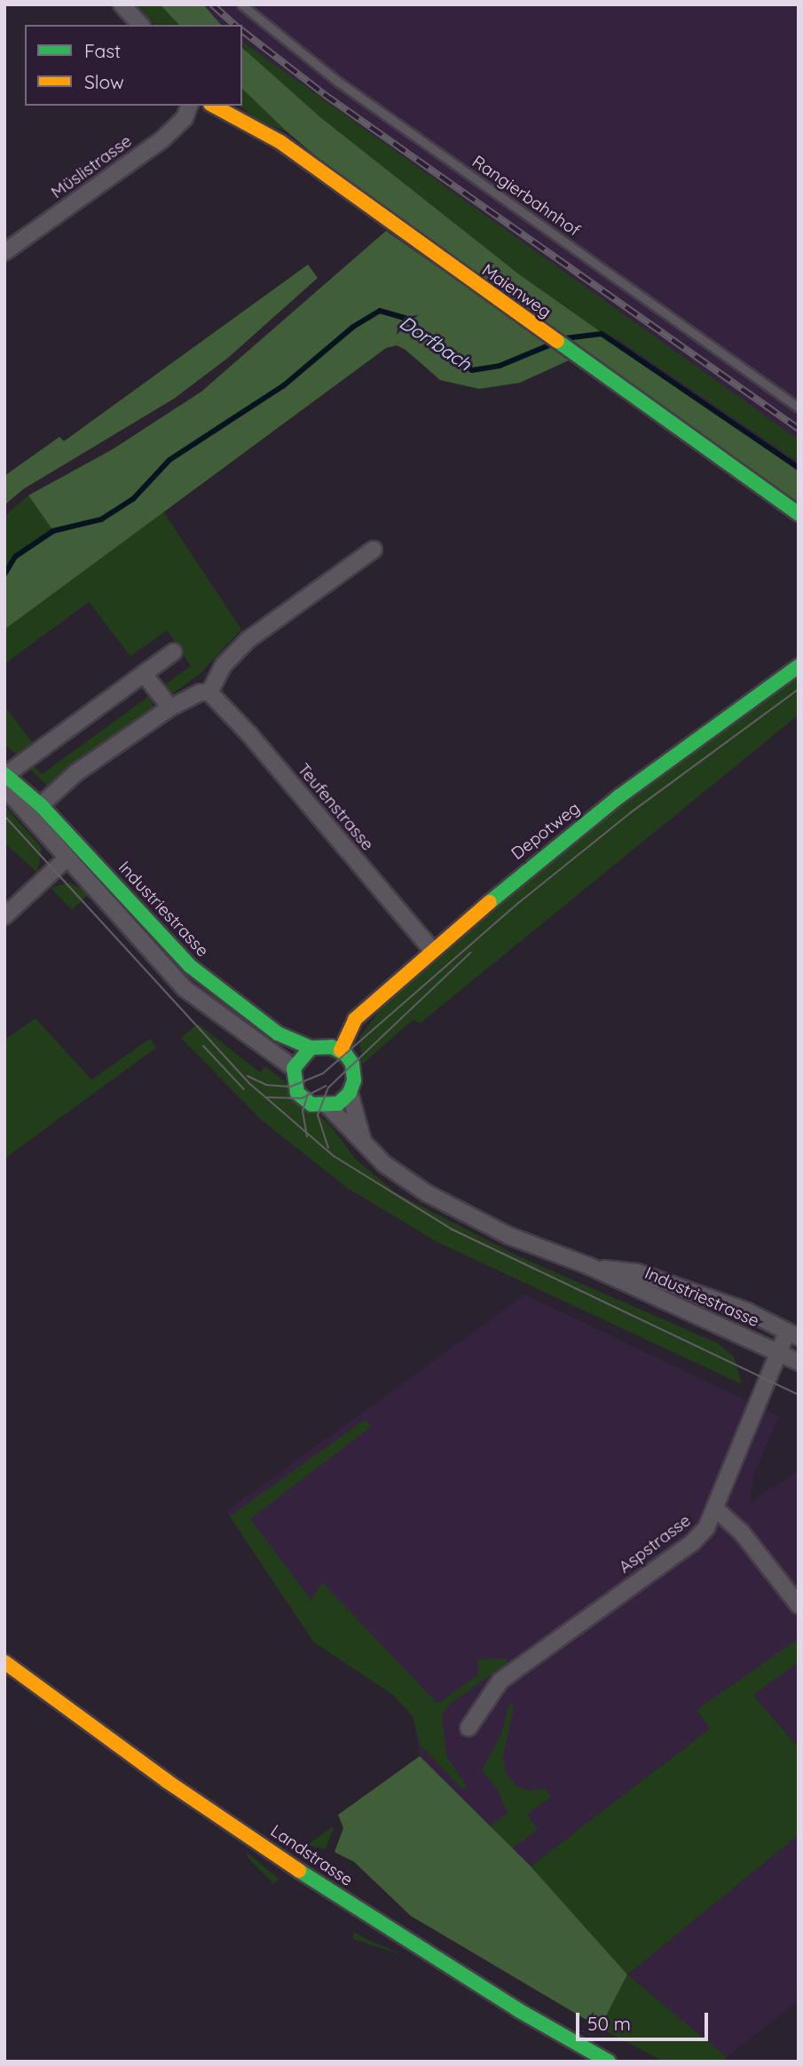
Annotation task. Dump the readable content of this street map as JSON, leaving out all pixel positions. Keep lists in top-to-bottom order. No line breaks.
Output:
{"streets":{"street":["Müslistrasse","Maienweg","Teufenstrasse","Depotweg","Industriestrasse","Aspstrasse","Landstrasse"],"lane":["Rangierbahnhof"]},"crossings":[["Teufenstrasse","Depotweg"],["Depotweg","Industriestrasse"],["Industriestrasse","Aspstrasse"]],"water":["Dorfbach"],"legend":["Fast","Slow"],"scale_bar":"50 m"}
